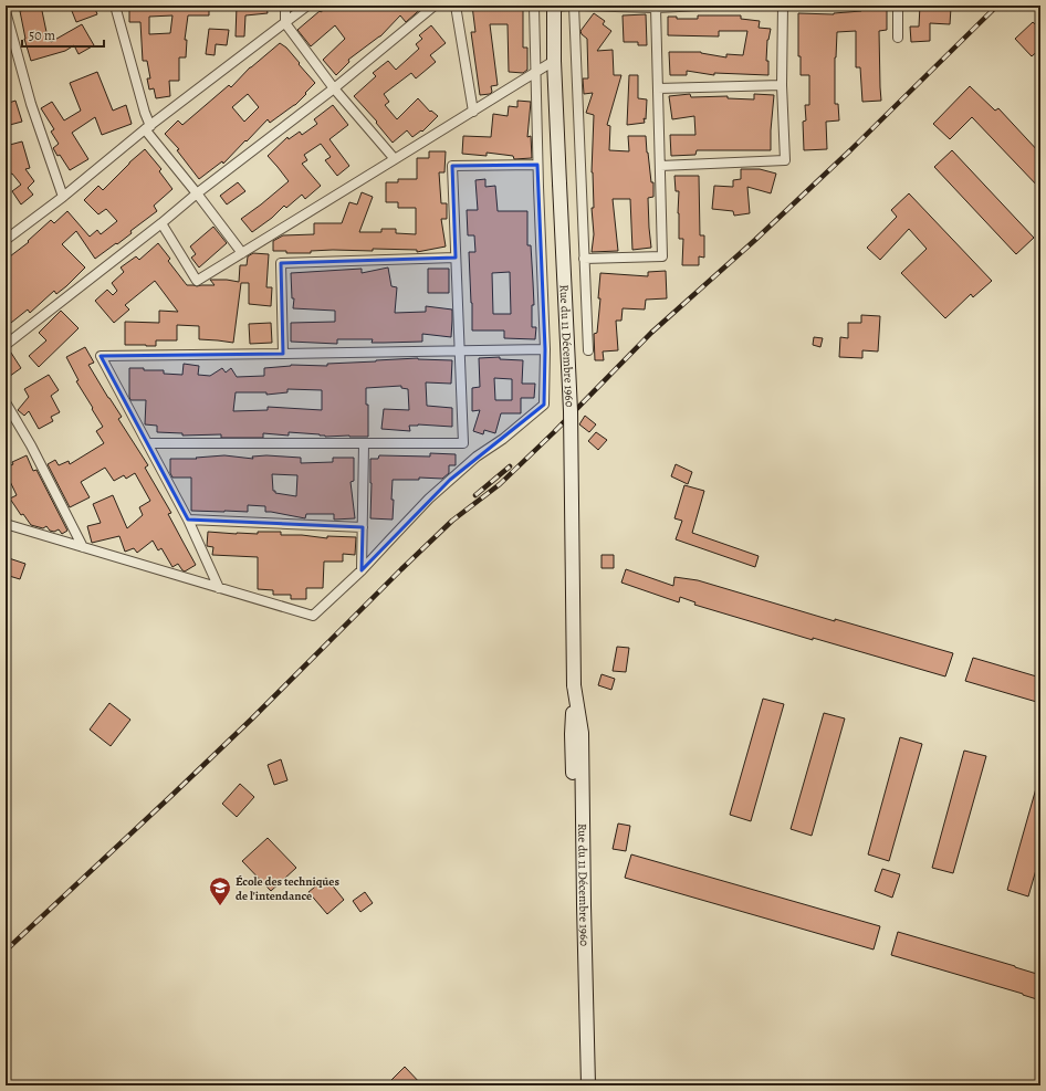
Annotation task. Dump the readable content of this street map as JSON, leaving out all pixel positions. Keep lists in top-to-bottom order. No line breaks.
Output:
{"streets":{"main road":["Rue du 11 Décembre 1960"]},"places":{"school or university":["École des techniques de l'intendance"]},"scale_bar":"50 m"}
